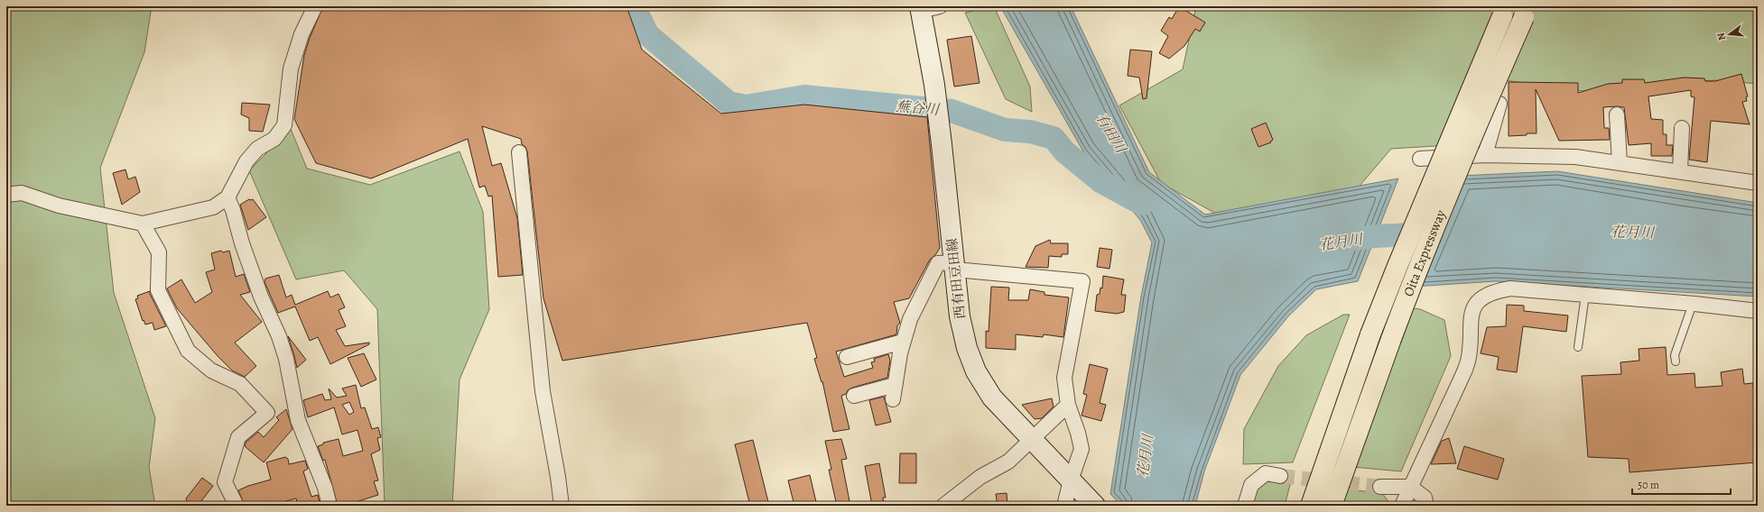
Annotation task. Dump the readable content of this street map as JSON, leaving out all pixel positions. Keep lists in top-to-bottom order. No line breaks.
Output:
{"streets":{"highway":["Oita Expressway"],"main road":["西有田豆田線"]},"water":["蕪谷川","有田川","花月川"],"scale_bar":"50 m","north":"left"}
